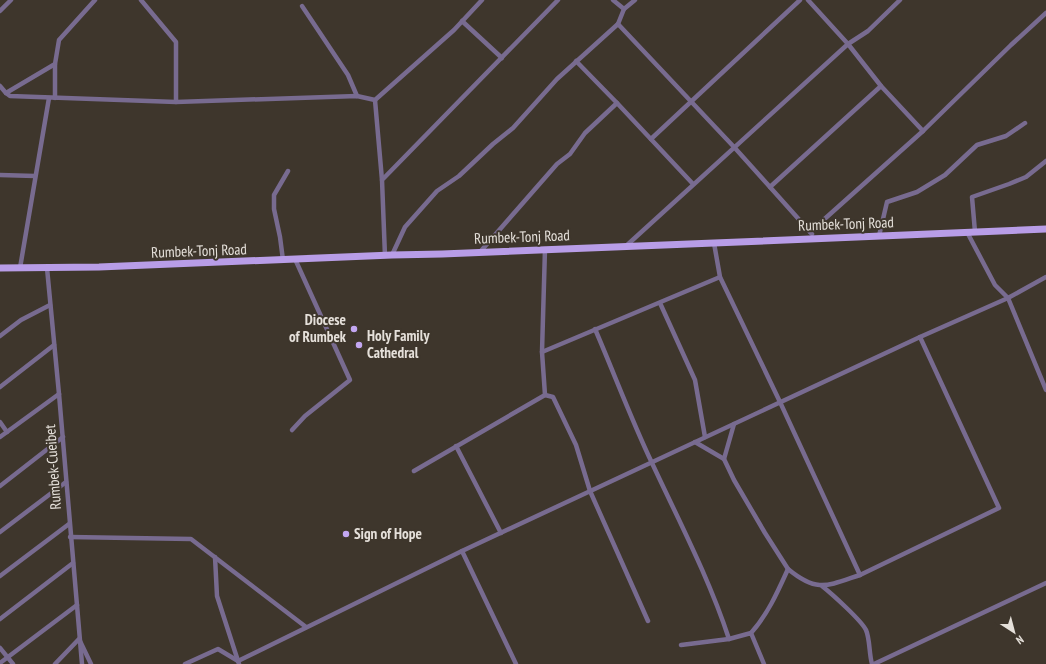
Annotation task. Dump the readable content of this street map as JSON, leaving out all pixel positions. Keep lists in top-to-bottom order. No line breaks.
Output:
{"streets":{"main road":["Rumbek-Tonj Road"],"street":["Rumbek-Cueibet"]},"crossings":[["Rumbek-Tonj Road","Rumbek-Cueibet"]],"places":["Diocese of Rumbek","Holy Family Cathedral","Sign of Hope"],"north":"bottom right"}
